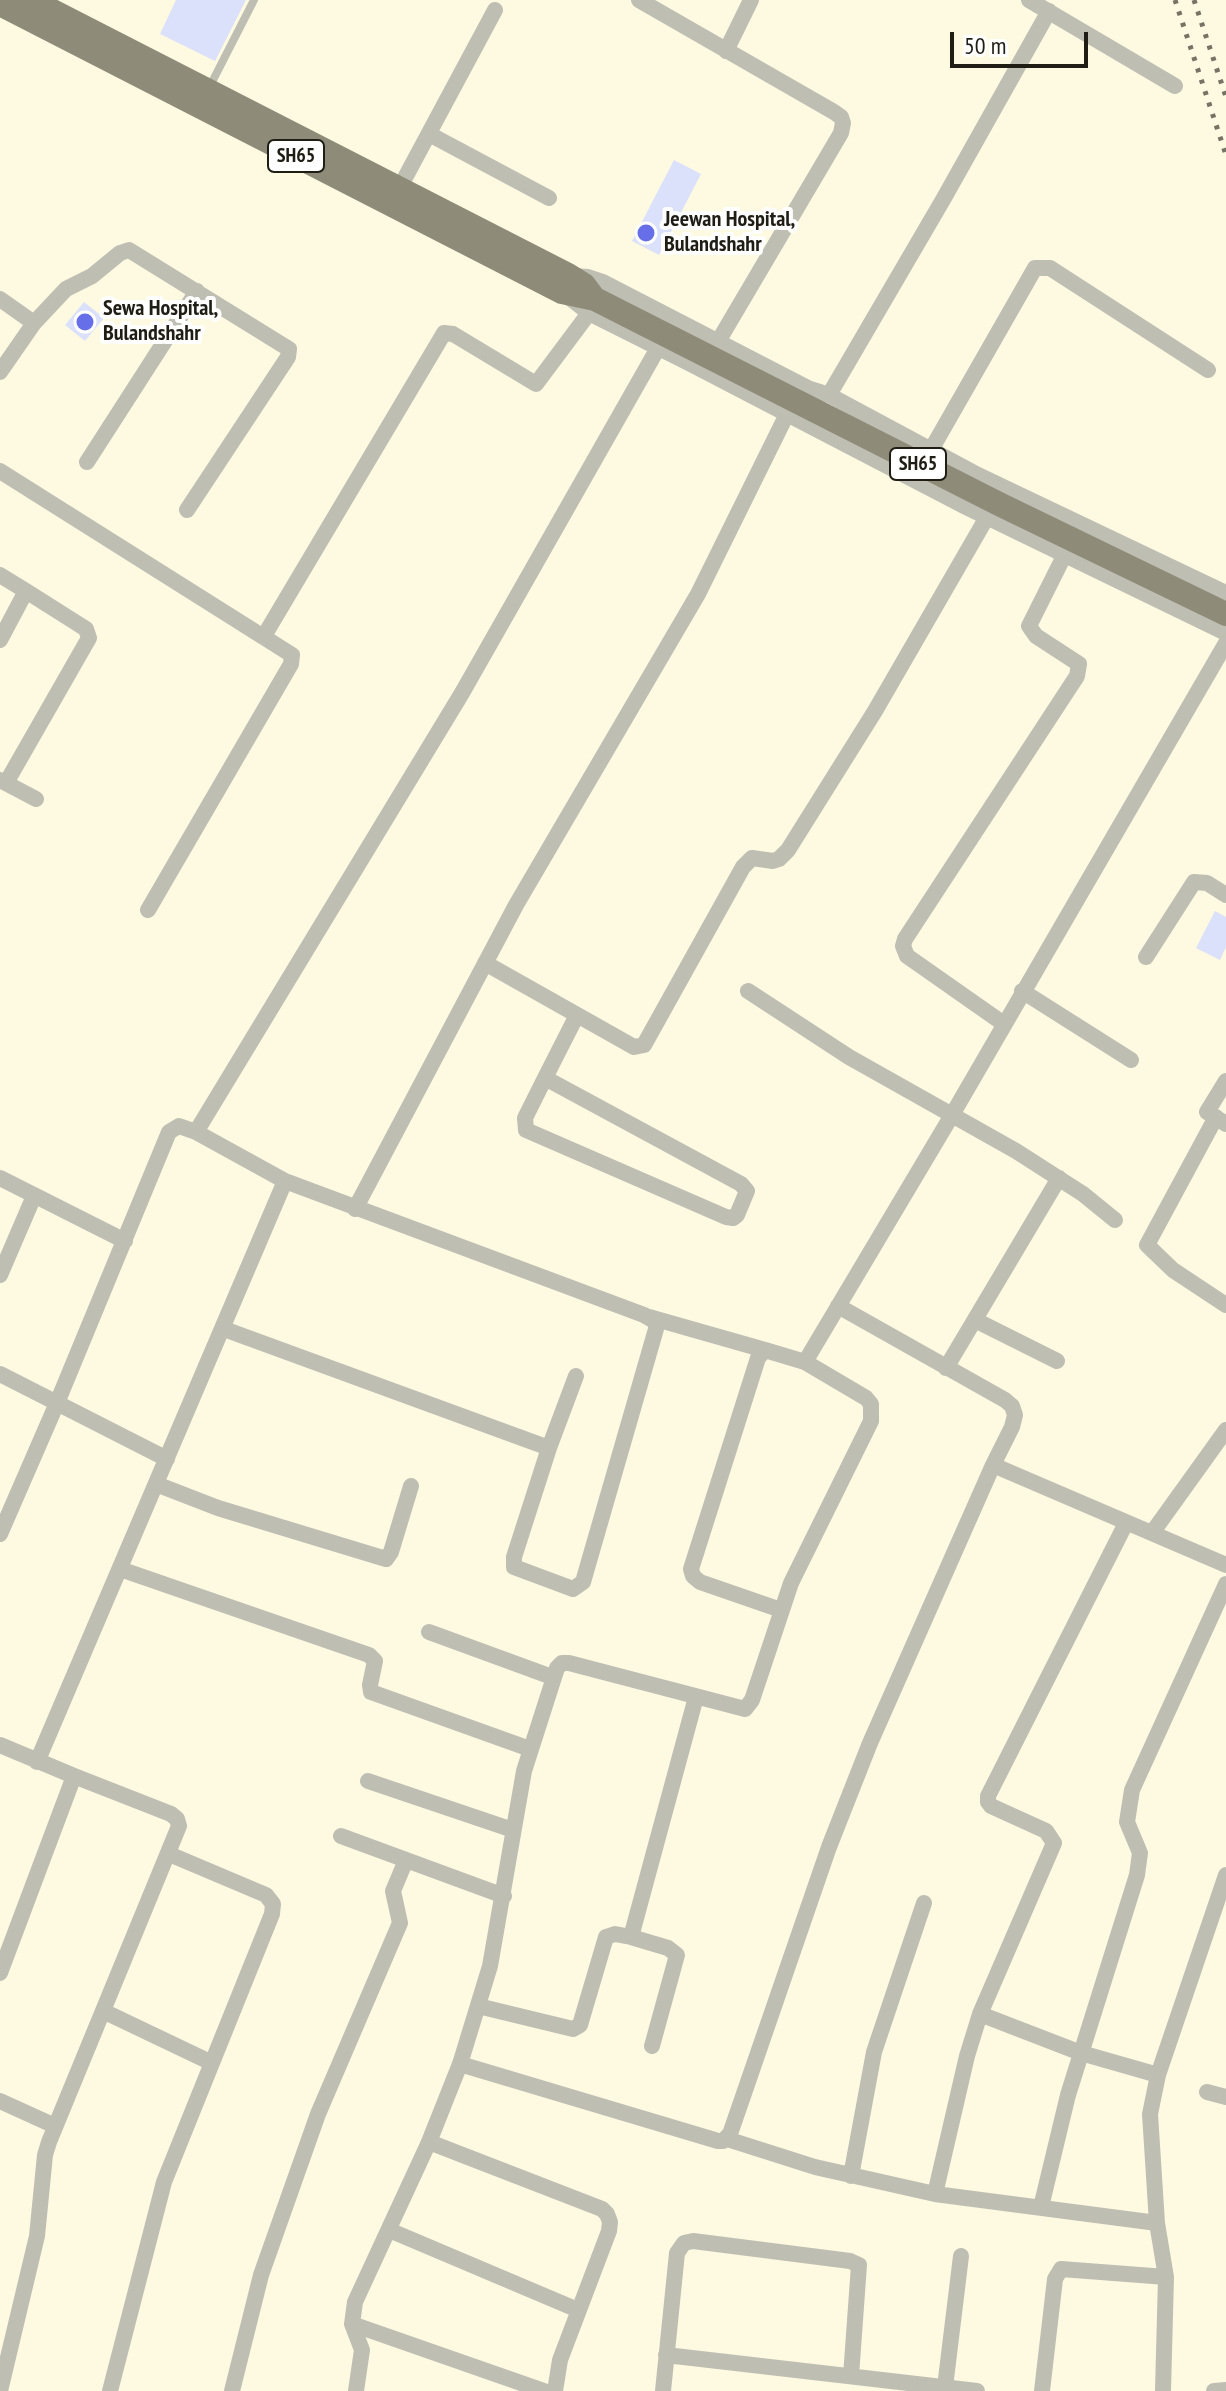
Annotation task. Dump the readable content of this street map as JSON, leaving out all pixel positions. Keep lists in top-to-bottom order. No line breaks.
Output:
{"streets":{"main road":["SH65"]},"places":["Jeewan Hospital, Bulandshahr","Sewa Hospital, Bulandshahr"],"scale_bar":"50 m"}
